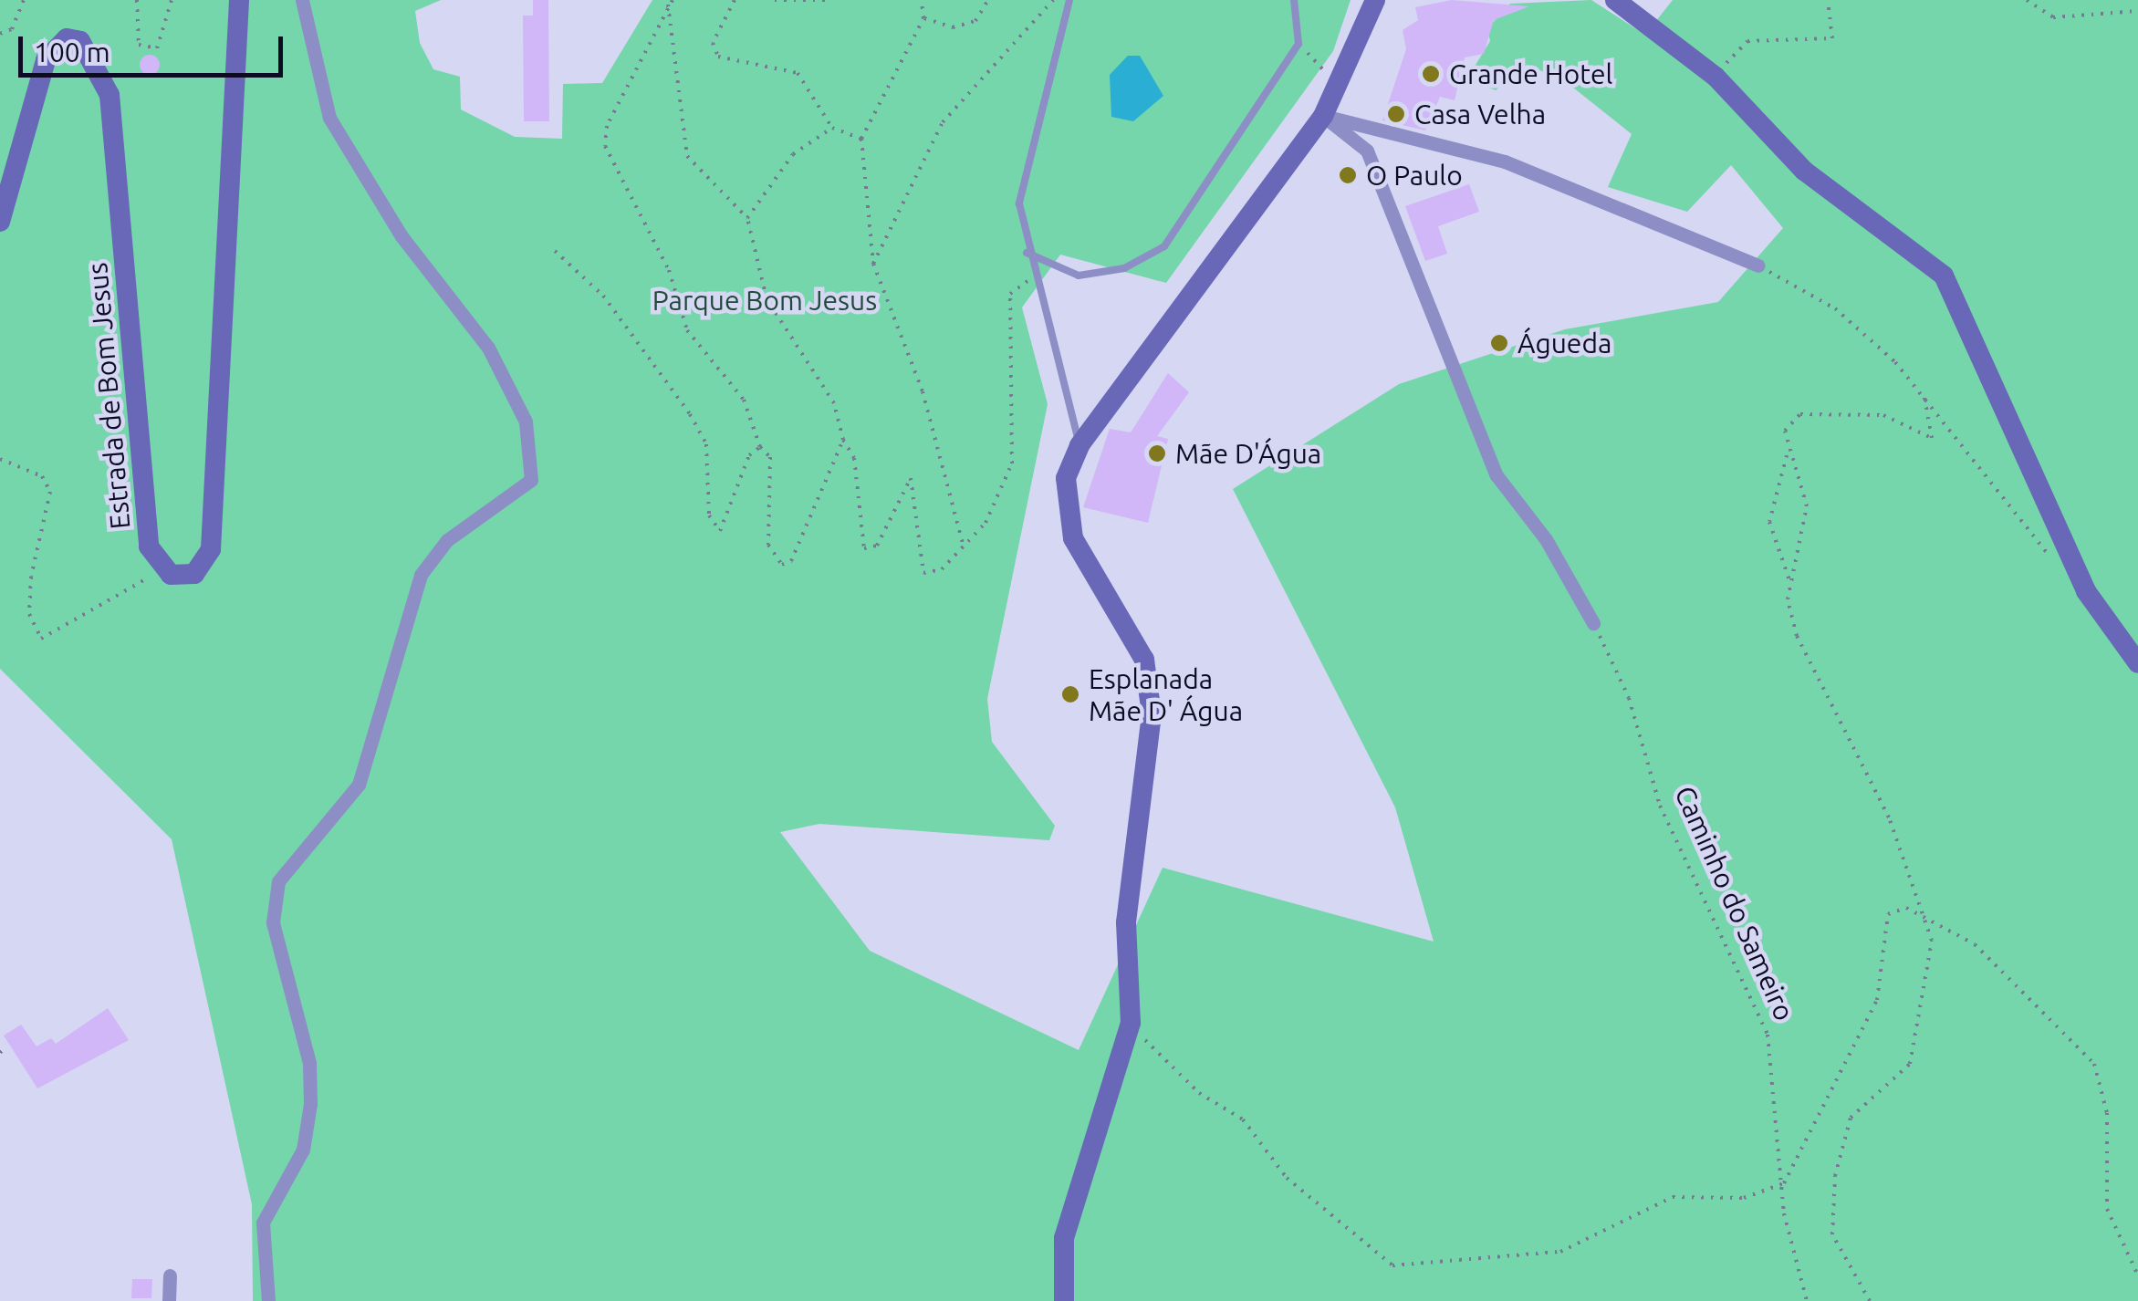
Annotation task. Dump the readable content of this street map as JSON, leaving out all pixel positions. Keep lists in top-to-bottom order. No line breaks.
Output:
{"streets":{"main road":["Estrada de Bom Jesus"],"path":["Caminho do Sameiro"]},"parks":["Parque Bom Jesus"],"places":["Grande Hotel","Casa Velha","O Paulo","Águeda","Mãe D'Água","Esplanada Mãe D' Água"],"scale_bar":"100 m"}
